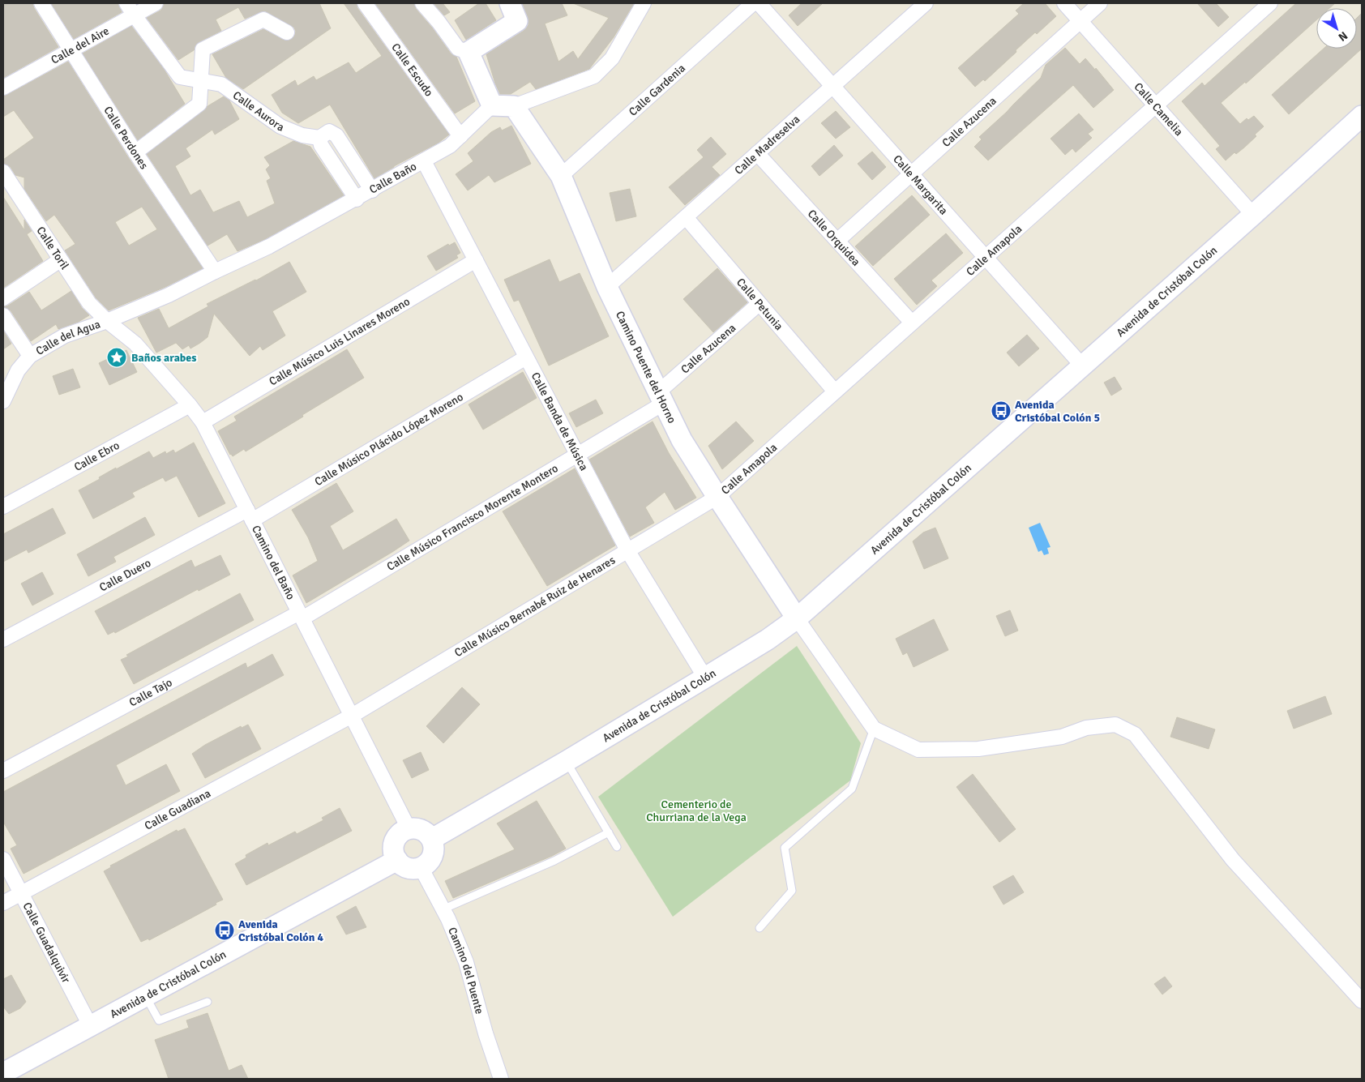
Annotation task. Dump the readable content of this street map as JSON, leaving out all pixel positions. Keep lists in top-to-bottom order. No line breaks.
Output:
{"streets":{"main road":["Avenida de Cristóbal Colón","Camino Puente del Horno"],"street":["Calle del Aire","Calle Escudo","Calle Gardenia","Calle Camelia","Calle Aurora","Calle Azucena","Calle Perdones","Calle Madreselva","Calle Baño","Calle Margarita","Calle Orquidea","Calle Toril","Calle Amapola","Calle Petunia","Calle del Agua","Calle Músico Luis Linares Moreno","Calle Banda de Música","Calle Músico Plácido López Moreno","Calle Ebro","Calle Músico Francisco Morente Montero","Camino del Baño","Calle Duero","Calle Músico Bernabé Ruiz de Henares","Calle Tajo","Calle Guadiana","Calle Guadalquivir","Camino del Puente"]},"crossings":[["Calle del Aire","Calle Aurora"],["Calle del Aire","Calle Perdones"],["Calle Escudo","Calle Baño"],["Calle Gardenia","Camino Puente del Horno"],["Calle Camelia","Calle Azucena"],["Calle Camelia","Calle Amapola"],["Calle Camelia","Avenida de Cristóbal Colón"],["Calle Aurora","Calle Baño"],["Calle Azucena","Calle Margarita"],["Calle Azucena","Calle Orquidea"],["Calle Azucena","Calle Petunia"],["Calle Azucena","Camino Puente del Horno"],["Calle Azucena","Calle Músico Francisco Morente Montero"],["Calle Perdones","Calle Baño"],["Calle Madreselva","Calle Margarita"],["Calle Madreselva","Calle Orquidea"],["Calle Madreselva","Calle Petunia"],["Calle Madreselva","Camino Puente del Horno"],["Calle Baño","Calle Toril"],["Calle Baño","Calle del Agua"],["Calle Baño","Calle Banda de Música"],["Calle Baño","Camino del Baño"],["Calle Margarita","Calle Amapola"],["Calle Margarita","Avenida de Cristóbal Colón"],["Calle Orquidea","Calle Amapola"],["Calle Toril","Calle del Agua"],["Calle Toril","Camino del Baño"],["Calle Amapola","Calle Petunia"],["Calle Amapola","Camino Puente del Horno"],["Calle Amapola","Calle Músico Bernabé Ruiz de Henares"],["Avenida de Cristóbal Colón","Camino Puente del Horno"],["Avenida de Cristóbal Colón","Calle Banda de Música"],["Avenida de Cristóbal Colón","Camino del Baño"],["Avenida de Cristóbal Colón","Calle Guadalquivir"],["Avenida de Cristóbal Colón","Camino del Puente"],["Calle del Agua","Camino del Baño"],["Calle Músico Luis Linares Moreno","Calle Banda de Música"],["Calle Músico Luis Linares Moreno","Camino del Baño"],["Camino Puente del Horno","Calle Músico Francisco Morente Montero"],["Camino Puente del Horno","Calle Músico Bernabé Ruiz de Henares"],["Calle Banda de Música","Calle Músico Plácido López Moreno"],["Calle Banda de Música","Calle Músico Francisco Morente Montero"],["Calle Banda de Música","Calle Músico Bernabé Ruiz de Henares"],["Calle Músico Plácido López Moreno","Camino del Baño"],["Calle Músico Plácido López Moreno","Calle Duero"],["Calle Ebro","Camino del Baño"],["Calle Músico Francisco Morente Montero","Camino del Baño"],["Calle Músico Francisco Morente Montero","Calle Tajo"],["Camino del Baño","Calle Duero"],["Camino del Baño","Calle Músico Bernabé Ruiz de Henares"],["Camino del Baño","Calle Tajo"],["Camino del Baño","Calle Guadiana"],["Camino del Baño","Camino del Puente"],["Calle Músico Bernabé Ruiz de Henares","Calle Guadiana"],["Calle Guadiana","Calle Guadalquivir"]],"parks":["Cementerio de Churriana de la Vega"],"places":{"place":["Baños arabes"],"bus stop":["Avenida Cristóbal Colón 5","Avenida Cristóbal Colón 4"]},"north":"bottom right"}
